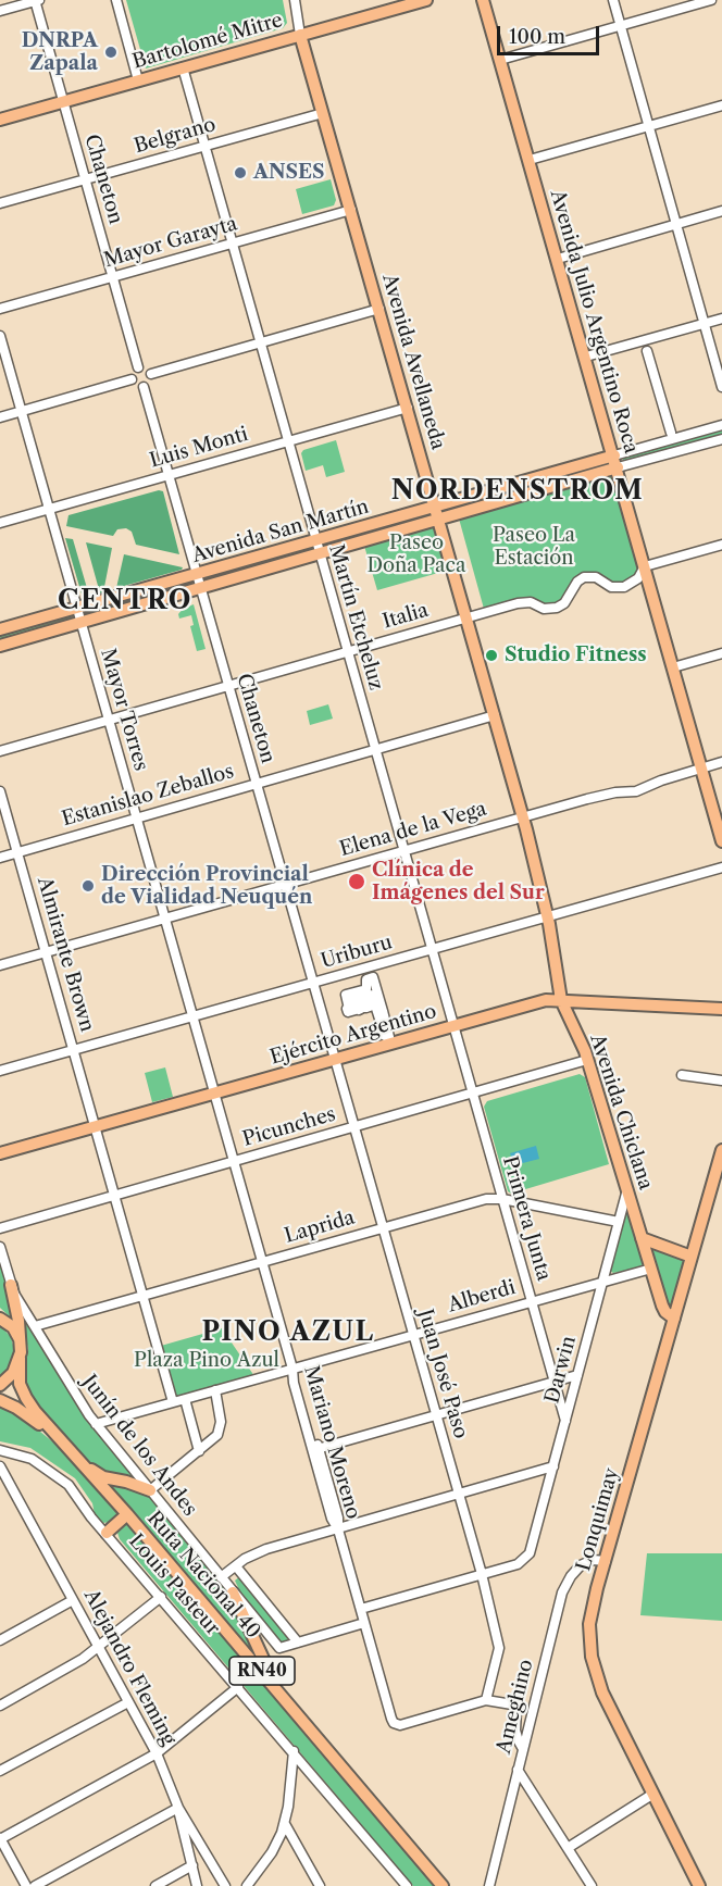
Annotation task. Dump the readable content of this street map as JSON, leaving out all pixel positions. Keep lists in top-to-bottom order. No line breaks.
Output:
{"streets":{"main road":["Bartolomé Mitre","Avenida Julio Argentino Roca","Avenida Avellaneda","Avenida San Martín","Ejército Argentino","Avenida Chiclana","Lonquimay","Ruta Nacional 40","RN40"],"street":["Belgrano","Chaneton","Mayor Garayta","Luis Monti","Italia","Martín Etcheluz","Mayor Torres","Estanislao Zeballos","Elena de la Vega","Uriburu","Almirante Brown","Picunches","Primera Junta","Laprida","Alberdi","Darwin","Juan José Paso","Mariano Moreno","Junín de los Andes","Louis Pasteur","Alejandro Fleming","Ameghino"]},"crossings":[["Bartolomé Mitre","Chaneton"],["Bartolomé Mitre","Avenida Avellaneda"],["Bartolomé Mitre","Martín Etcheluz"],["Belgrano","Chaneton"],["Belgrano","Avenida Avellaneda"],["Belgrano","Martín Etcheluz"],["Chaneton","Mayor Garayta"],["Chaneton","Luis Monti"],["Chaneton","Avenida San Martín"],["Chaneton","Italia"],["Chaneton","Estanislao Zeballos"],["Chaneton","Elena de la Vega"],["Chaneton","Uriburu"],["Chaneton","Ejército Argentino"],["Chaneton","Juan José Paso"],["Mayor Garayta","Avenida Avellaneda"],["Mayor Garayta","Martín Etcheluz"],["Avenida Julio Argentino Roca","Avenida San Martín"],["Avenida Julio Argentino Roca","Italia"],["Avenida Julio Argentino Roca","Elena de la Vega"],["Avenida Avellaneda","Luis Monti"],["Avenida Avellaneda","Avenida San Martín"],["Avenida Avellaneda","Italia"],["Avenida Avellaneda","Estanislao Zeballos"],["Avenida Avellaneda","Elena de la Vega"],["Avenida Avellaneda","Uriburu"],["Avenida Avellaneda","Ejército Argentino"],["Avenida Avellaneda","Avenida Chiclana"],["Luis Monti","Martín Etcheluz"],["Luis Monti","Mayor Torres"],["Avenida San Martín","Martín Etcheluz"],["Avenida San Martín","Mayor Torres"],["Italia","Martín Etcheluz"],["Italia","Mayor Torres"],["Martín Etcheluz","Estanislao Zeballos"],["Martín Etcheluz","Elena de la Vega"],["Martín Etcheluz","Uriburu"],["Martín Etcheluz","Ejército Argentino"],["Martín Etcheluz","Primera Junta"],["Mayor Torres","Estanislao Zeballos"],["Mayor Torres","Elena de la Vega"],["Mayor Torres","Uriburu"],["Mayor Torres","Ejército Argentino"],["Mayor Torres","Mariano Moreno"],["Estanislao Zeballos","Almirante Brown"],["Elena de la Vega","Almirante Brown"],["Uriburu","Almirante Brown"],["Almirante Brown","Ejército Argentino"],["Almirante Brown","Picunches"],["Almirante Brown","Laprida"],["Almirante Brown","Alberdi"],["Ejército Argentino","Avenida Chiclana"],["Ejército Argentino","Primera Junta"],["Ejército Argentino","Juan José Paso"],["Ejército Argentino","Mariano Moreno"],["Avenida Chiclana","Picunches"],["Avenida Chiclana","Alberdi"],["Avenida Chiclana","Darwin"],["Avenida Chiclana","Lonquimay"],["Picunches","Primera Junta"],["Picunches","Juan José Paso"],["Picunches","Mariano Moreno"],["Primera Junta","Laprida"],["Primera Junta","Alberdi"],["Primera Junta","Darwin"],["Laprida","Darwin"],["Laprida","Juan José Paso"],["Laprida","Mariano Moreno"],["Laprida","Junín de los Andes"],["Alberdi","Darwin"],["Alberdi","Juan José Paso"],["Alberdi","Mariano Moreno"],["Alberdi","Junín de los Andes"],["Darwin","Juan José Paso"],["Juan José Paso","Mariano Moreno"],["Lonquimay","Ameghino"],["Ruta Nacional 40","RN40"]],"districts":["NORDENSTROM","CENTRO","PINO AZUL"],"parks":["Paseo La Estación","Paseo Doña Paca","Plaza Pino Azul"],"places":["DNRPA Zapala","ANSES","Studio Fitness","Clínica de Imágenes del Sur","Dirección Provincial de Vialidad Neuquén"],"scale_bar":"100 m"}
